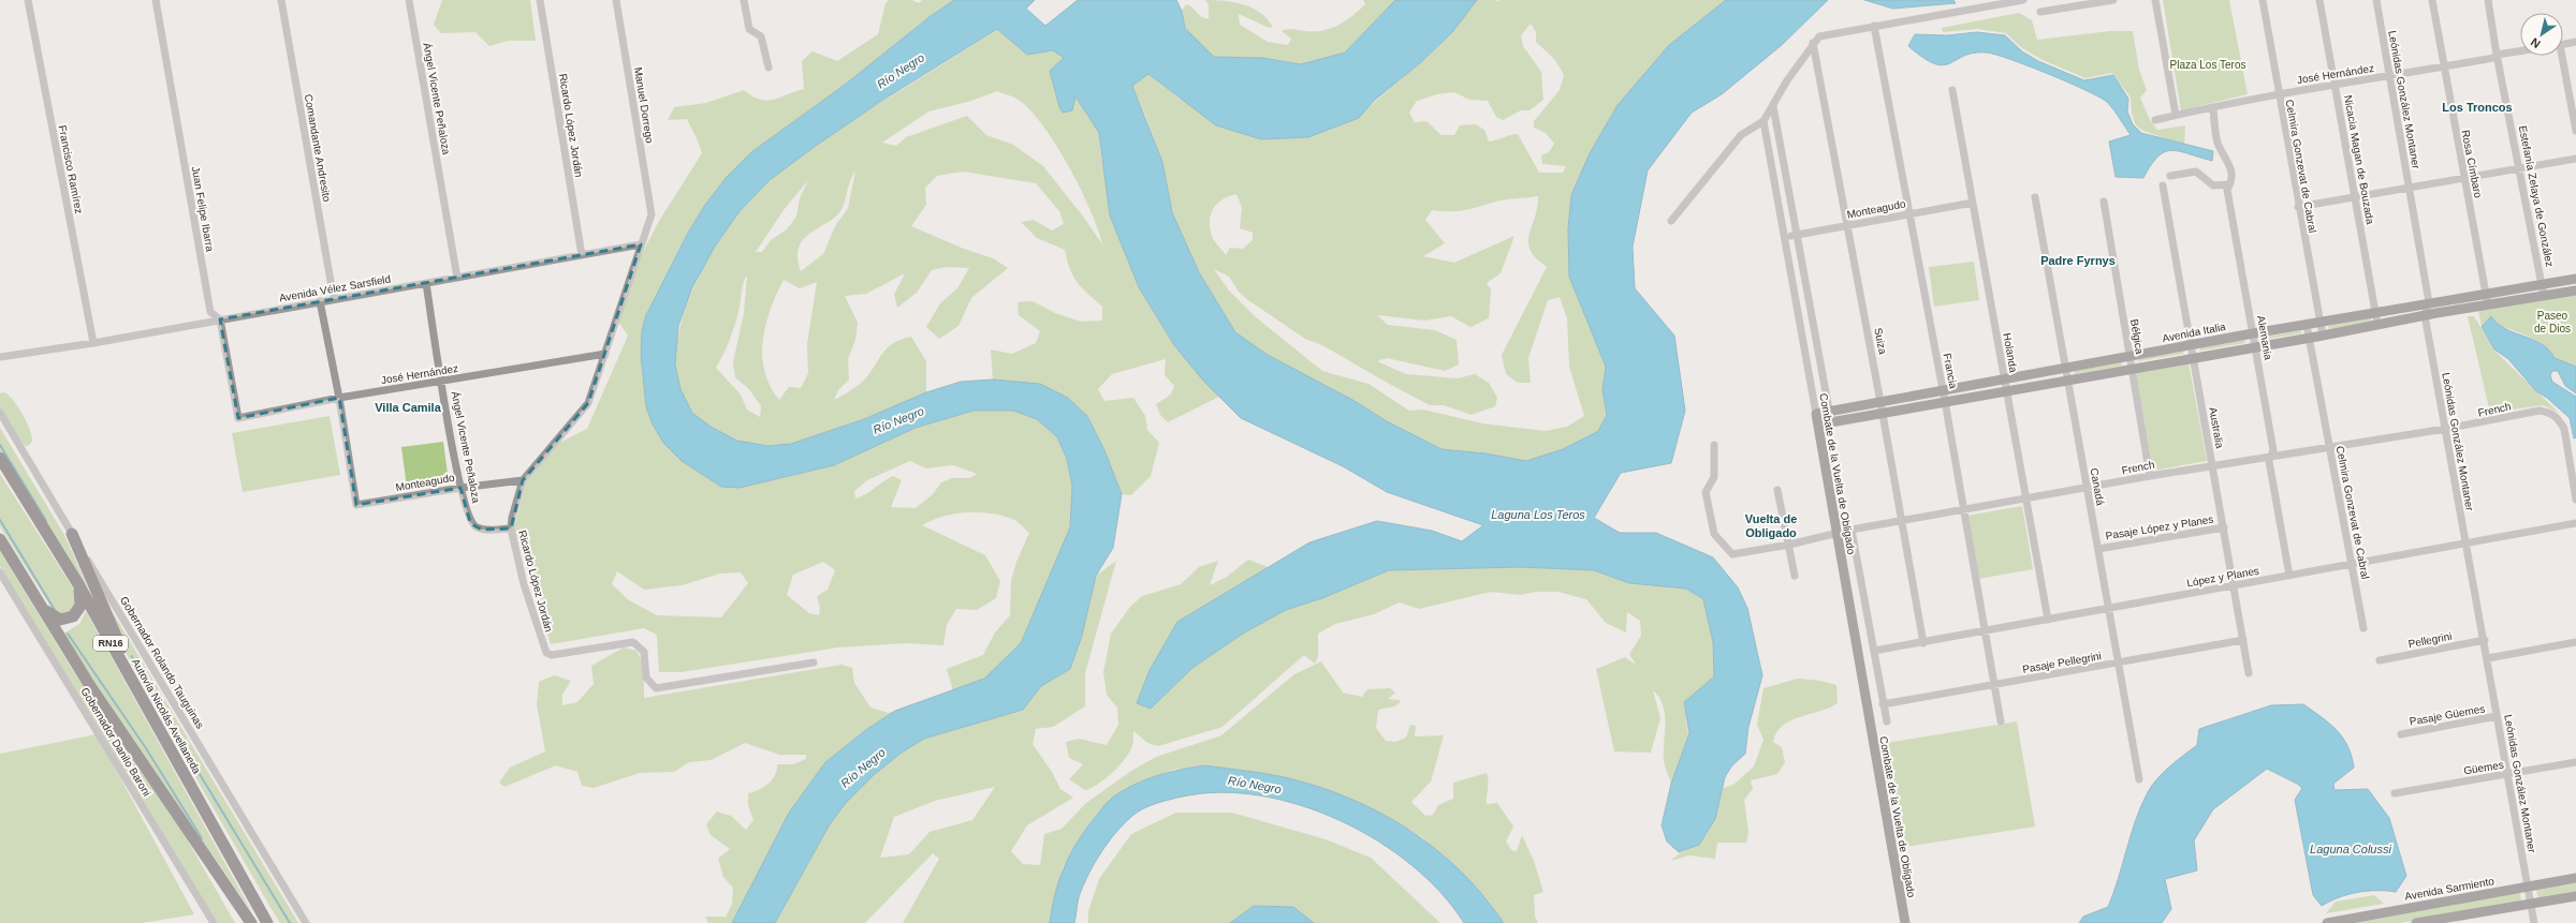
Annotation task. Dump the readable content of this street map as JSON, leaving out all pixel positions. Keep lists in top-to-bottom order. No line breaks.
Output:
{"streets":{"highway":["RN16","Autovía Nicolás Avellaneda"],"main road":["Avenida Italia","Combate de la Vuelta de Obligado","Avenida Sarmiento"],"street":["José Hernández","Ángel Vicente Peñaloza","Leónidas González Montaner","Manuel Dorrego","Ricardo López Jordán","Comandante Andresito","Nicacia Magan de Bouzada","Rosa Címbaro","Celmira Gonzevat de Cabral","Francisco Ramírez","Estefanía Zelaya de González","Juan Felipe Ibarra","Monteagudo","Avenida Vélez Sarsfield","Bélgica","Alemania","Suiza","Holanda","Francia","French","Australia","Canadá","Pasaje López y Planes","López y Planes","Pellegrini","Gobernador Rolando Tauguinas","Pasaje Pellegrini","Pasaje Güemes","Gobernador Danilo Baroni","Güemes"]},"crossings":[["José Hernández","Ángel Vicente Peñaloza"],["José Hernández","Leónidas González Montaner"],["José Hernández","Ricardo López Jordán"],["José Hernández","Nicacia Magan de Bouzada"],["José Hernández","Rosa Címbaro"],["José Hernández","Celmira Gonzevat de Cabral"],["José Hernández","Estefanía Zelaya de González"],["José Hernández","Juan Felipe Ibarra"],["José Hernández","Monteagudo"],["José Hernández","Alemania"],["Ángel Vicente Peñaloza","Ricardo López Jordán"],["Ángel Vicente Peñaloza","Monteagudo"],["Ángel Vicente Peñaloza","Avenida Vélez Sarsfield"],["Leónidas González Montaner","Avenida Italia"],["Leónidas González Montaner","French"],["Leónidas González Montaner","López y Planes"],["Leónidas González Montaner","Pellegrini"],["Leónidas González Montaner","Pasaje Güemes"],["Leónidas González Montaner","Güemes"],["Leónidas González Montaner","Avenida Sarmiento"],["Manuel Dorrego","Avenida Vélez Sarsfield"],["Ricardo López Jordán","Monteagudo"],["Ricardo López Jordán","Avenida Vélez Sarsfield"],["Comandante Andresito","Avenida Vélez Sarsfield"],["Nicacia Magan de Bouzada","Avenida Italia"],["Rosa Címbaro","Avenida Italia"],["Celmira Gonzevat de Cabral","Avenida Italia"],["Celmira Gonzevat de Cabral","French"],["Celmira Gonzevat de Cabral","López y Planes"],["Francisco Ramírez","Avenida Vélez Sarsfield"],["Estefanía Zelaya de González","Avenida Italia"],["Juan Felipe Ibarra","Avenida Vélez Sarsfield"],["Monteagudo","Suiza"],["Monteagudo","Holanda"],["Monteagudo","Francia"],["Monteagudo","Combate de la Vuelta de Obligado"],["Avenida Italia","Bélgica"],["Avenida Italia","Alemania"],["Avenida Italia","Suiza"],["Avenida Italia","Holanda"],["Avenida Italia","Francia"],["Avenida Italia","Australia"],["Avenida Italia","Combate de la Vuelta de Obligado"],["Avenida Italia","Canadá"],["Bélgica","French"],["Alemania","French"],["Alemania","López y Planes"],["Suiza","French"],["Suiza","López y Planes"],["Holanda","French"],["Holanda","López y Planes"],["Francia","French"],["Francia","López y Planes"],["Francia","Pasaje Pellegrini"],["French","Australia"],["French","Combate de la Vuelta de Obligado"],["French","Canadá"],["Australia","Pasaje López y Planes"],["Australia","López y Planes"],["Australia","Pasaje Pellegrini"],["Combate de la Vuelta de Obligado","López y Planes"],["Combate de la Vuelta de Obligado","Pasaje Pellegrini"],["Canadá","Pasaje López y Planes"],["Canadá","López y Planes"],["Canadá","Pasaje Pellegrini"]],"districts":["Los Troncos","Padre Fyrnys","Villa Camila","Vuelta de Obligado"],"water":["Río Negro","Laguna Los Teros","Laguna Colussi"],"parks":["Plaza Los Teros","Paseo de Dios"],"north":"bottom left"}
